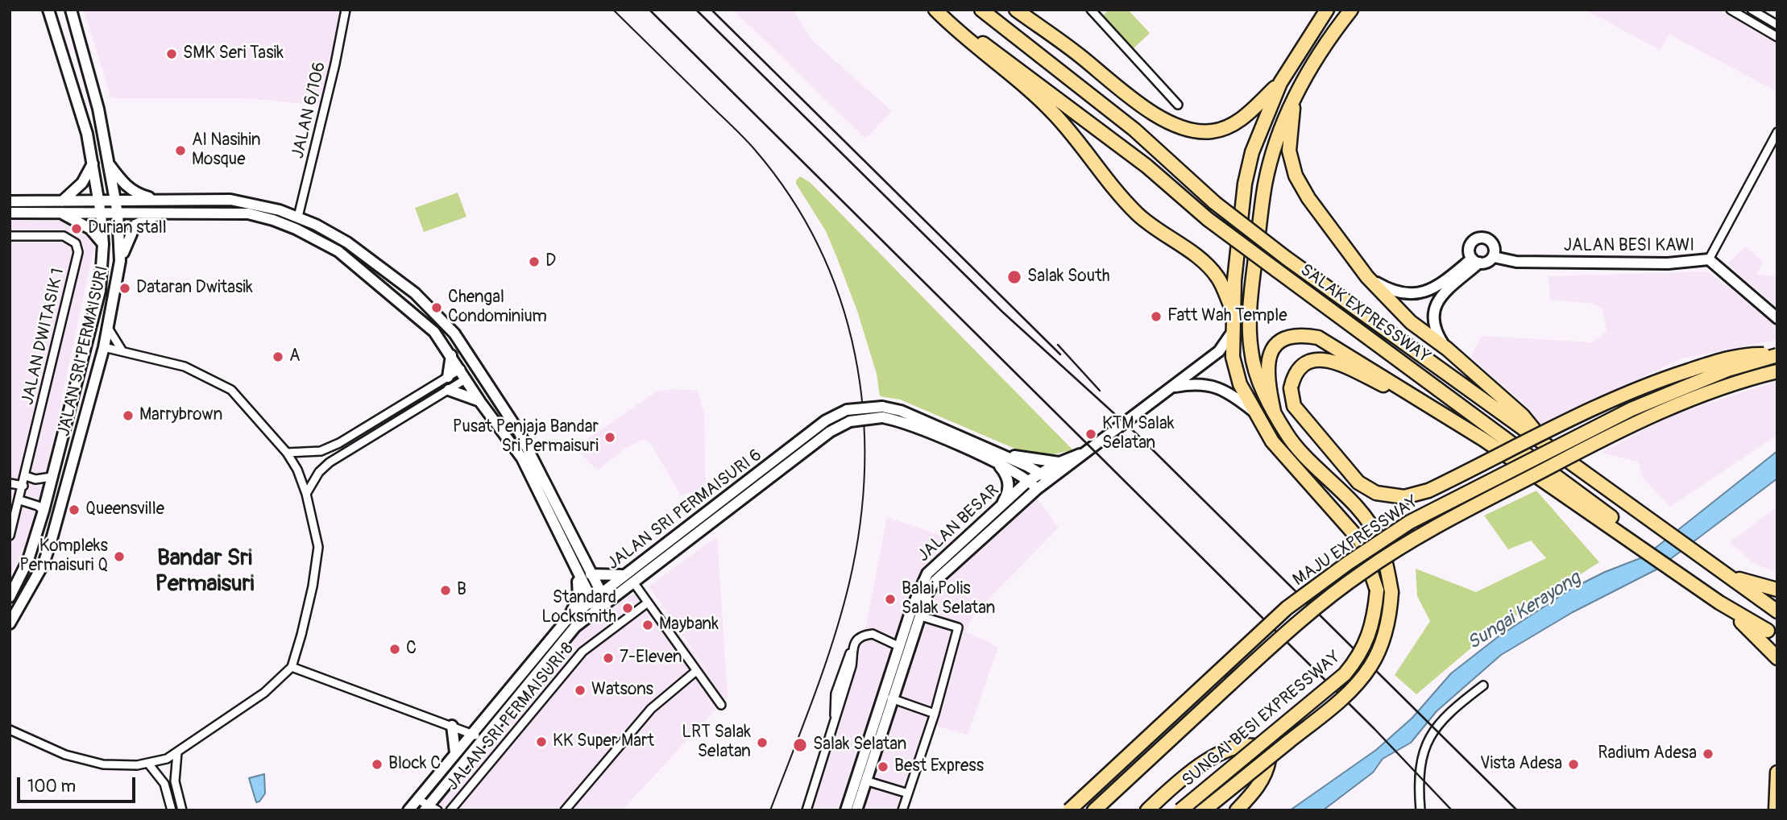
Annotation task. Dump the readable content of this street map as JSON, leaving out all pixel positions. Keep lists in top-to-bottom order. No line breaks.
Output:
{"streets":{"highway":["SALAK EXPRESSWAY","MAJU EXPRESSWAY","SUNGAI BESI EXPRESSWAY"],"street":["JALAN 6/106","JALAN BESI KAWI","JALAN DWITASIK 1","JALAN SRI PERMAISURI","JALAN SRI PERMAISURI 6","JALAN BESAR","JALAN SRI PERMAISURI 8"]},"crossings":[["JALAN SRI PERMAISURI 6","JALAN BESAR"],["JALAN BESAR","SUNGAI BESI EXPRESSWAY"]],"districts":["Bandar Sri Permaisuri"],"water":["Sungai Kerayong"],"places":["SMK Seri Tasik","Al Nasihin Mosque","Durian stall","D","Salak South","Dataran Dwitasik","Chengal Condominium","Fatt Wah Temple","A","Marrybrown","KTM Salak Selatan","Pusat Penjaja Bandar Sri Permaisuri","Queensville","Kompleks Permaisuri Q","B","Balai Polis Salak Selatan","Standard Locksmith","Maybank","C","7-Eleven","Watsons","KK Super Mart","LRT Salak Selatan","Salak Selatan","Radium Adesa","Block C","Vista Adesa","Best Express"],"scale_bar":"100 m"}
